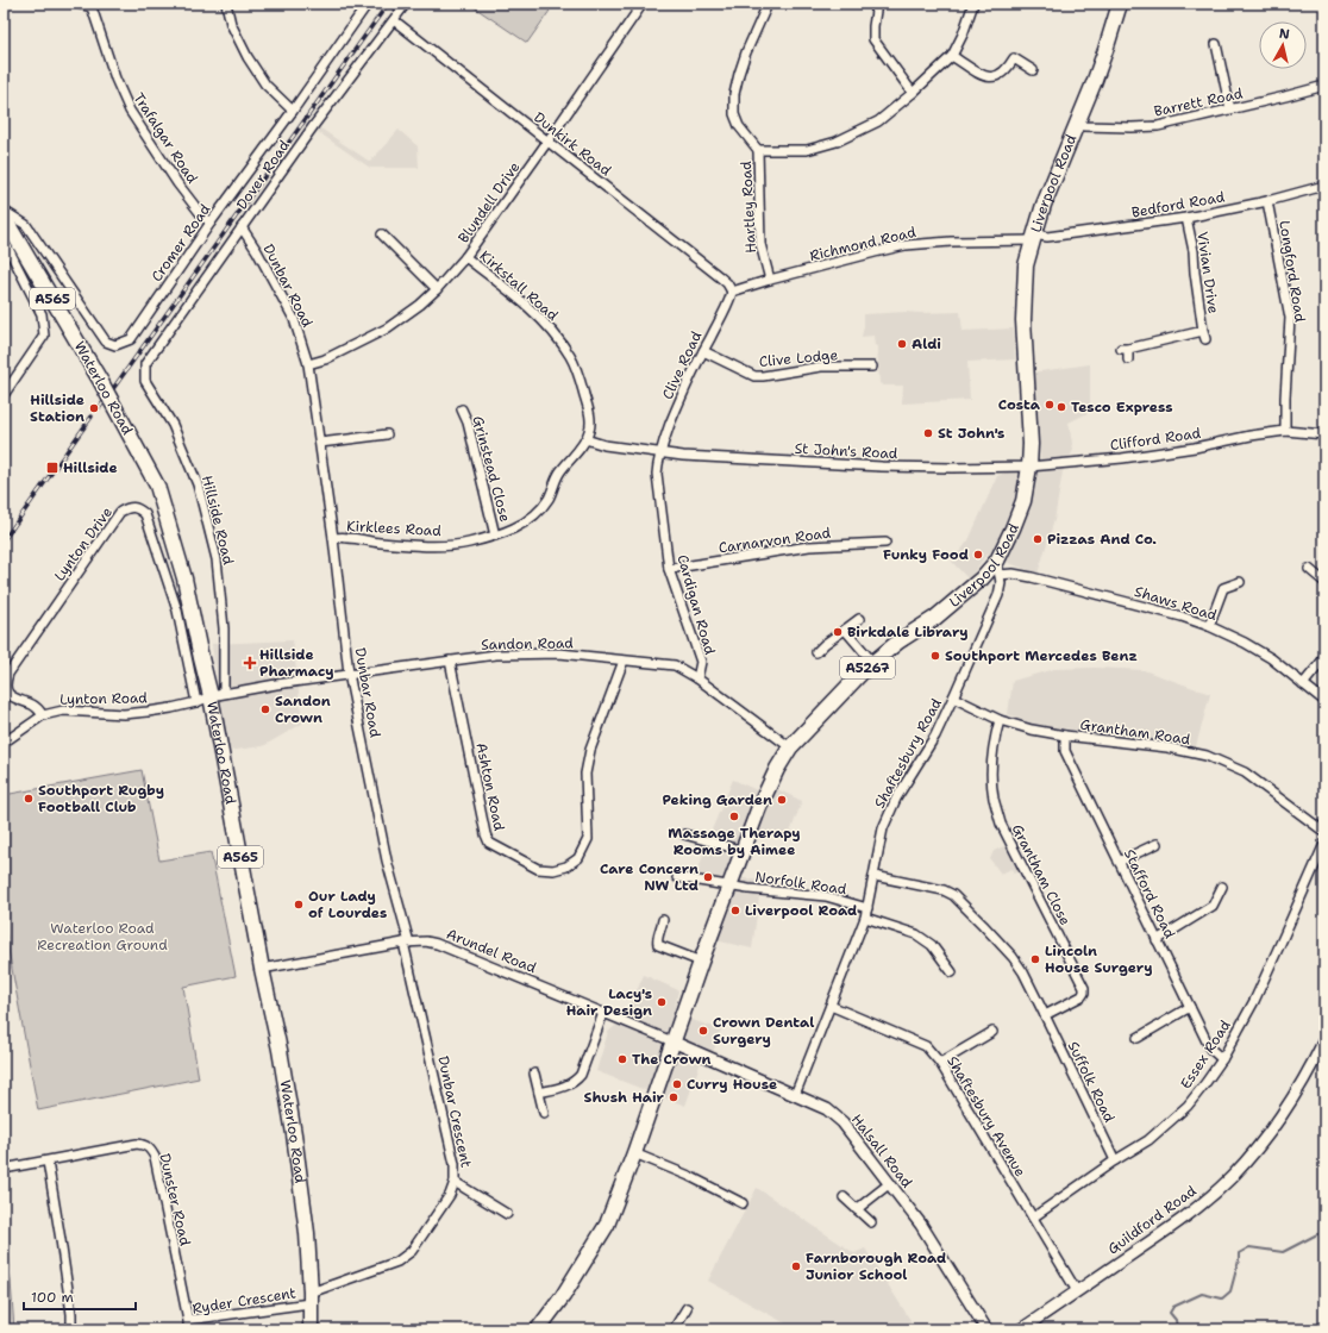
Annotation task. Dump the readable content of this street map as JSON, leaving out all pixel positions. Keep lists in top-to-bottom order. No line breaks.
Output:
{"streets":{"main road":["Liverpool Road","A565","Waterloo Road","A5267"],"street":["Barrett Road","Trafalgar Road","Dunkirk Road","Dover Road","Blundell Drive","Bedford Road","Hartley Road","Cromer Road","Richmond Road","Longford Road","Vivian Drive","Dunbar Road","Kirkstall Road","Clive Lodge","Clive Road","Clifford Road","St John's Road","Grinstead Close","Hillside Road","Kirklees Road","Carnarvon Road","Lynton Drive","Shaws Road","Cardigan Road","Sandon Road","Lynton Road","Grantham Road","Shaftesbury Road","Ashton Road","Grantham Close","Norfolk Road","Stafford Road","Arundel Road","Essex Road","Suffolk Road","Dunbar Crescent","Shaftesbury Avenue","Halsall Road","Dunster Road","Guildford Road","Ryder Crescent"]},"crossings":[["Barrett Road","Liverpool Road"],["Trafalgar Road","Cromer Road"],["Dunkirk Road","Dover Road"],["Dunkirk Road","Blundell Drive"],["Dunkirk Road","Richmond Road"],["Dunkirk Road","Clive Road"],["Dover Road","Dunbar Road"],["Dover Road","Hillside Road"],["Liverpool Road","Bedford Road"],["Liverpool Road","Richmond Road"],["Liverpool Road","Clifford Road"],["Liverpool Road","St John's Road"],["Liverpool Road","Shaws Road"],["Liverpool Road","Sandon Road"],["Liverpool Road","Shaftesbury Road"],["Liverpool Road","Norfolk Road"],["Liverpool Road","Arundel Road"],["Liverpool Road","Halsall Road"],["Blundell Drive","Dunbar Road"],["Blundell Drive","Kirkstall Road"],["Bedford Road","Richmond Road"],["Bedford Road","Longford Road"],["Bedford Road","Vivian Drive"],["Hartley Road","Richmond Road"],["Richmond Road","Clive Road"],["Longford Road","Clifford Road"],["Dunbar Road","Kirklees Road"],["Dunbar Road","Sandon Road"],["Dunbar Road","Arundel Road"],["Dunbar Road","Dunbar Crescent"],["Kirkstall Road","Kirklees Road"],["Clive Lodge","Clive Road"],["Clive Road","St John's Road"],["Clive Road","Cardigan Road"],["Waterloo Road","Hillside Road"],["Waterloo Road","Sandon Road"],["Waterloo Road","Lynton Road"],["Waterloo Road","Arundel Road"],["Waterloo Road","Dunbar Crescent"],["Waterloo Road","Ryder Crescent"],["Clifford Road","St John's Road"],["St John's Road","Cardigan Road"],["Grinstead Close","Kirklees Road"],["Hillside Road","Sandon Road"],["Hillside Road","Lynton Road"],["Carnarvon Road","Cardigan Road"],["Lynton Drive","Lynton Road"],["Shaws Road","Shaftesbury Road"],["Cardigan Road","Sandon Road"],["Sandon Road","Lynton Road"],["Sandon Road","Ashton Road"],["Grantham Road","Shaftesbury Road"],["Grantham Road","Grantham Close"],["Grantham Road","Stafford Road"],["Shaftesbury Road","Norfolk Road"],["Shaftesbury Road","Suffolk Road"],["Shaftesbury Road","Shaftesbury Avenue"],["Shaftesbury Road","Halsall Road"],["Grantham Close","Suffolk Road"],["Stafford Road","Essex Road"],["Arundel Road","Dunbar Crescent"],["Arundel Road","Halsall Road"],["Essex Road","Suffolk Road"],["Essex Road","Shaftesbury Avenue"],["Dunbar Crescent","Ryder Crescent"],["Shaftesbury Avenue","Guildford Road"],["Dunster Road","Ryder Crescent"]],"parks":["Waterloo Road Recreation Ground"],"places":{"other":["Aldi","Costa","Tesco Express","Hillside Station","St John's","Pizzas And Co.","Funky Food","Birkdale Library","Southport Mercedes Benz","Sandon Crown","Southport Rugby Football Club","Peking Garden","Massage Therapy Rooms by Aimee","Care Concern NW Ltd","Our Lady of Lourdes","Liverpool Road","Lincoln House Surgery","Lacy's Hair Design","Crown Dental Surgery","The Crown","Curry House","Shush Hair","Farnborough Road Junior School"],"transit":["Hillside"],"health":["Hillside Pharmacy"]},"scale_bar":"100 m","north":"top"}
